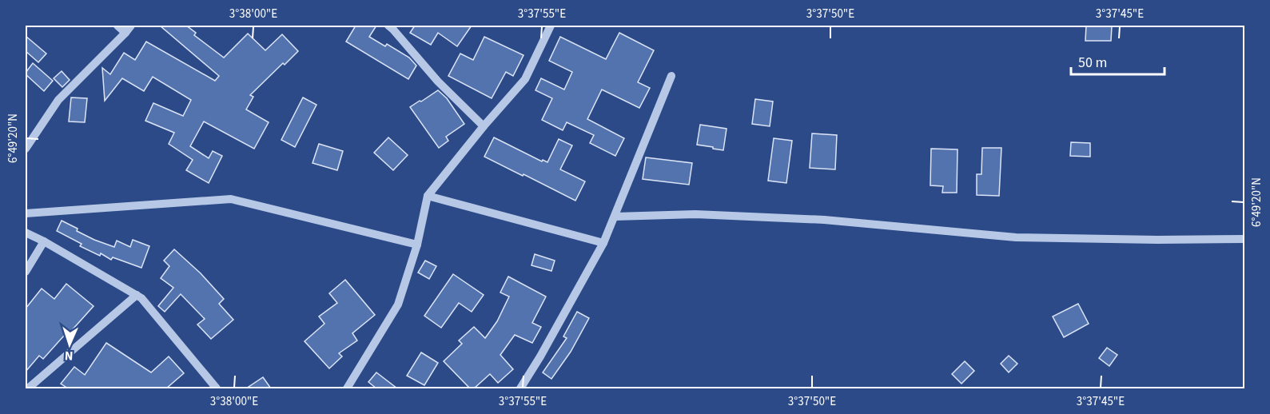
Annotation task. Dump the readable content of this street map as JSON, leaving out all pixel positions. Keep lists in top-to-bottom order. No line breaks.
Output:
{"scale_bar":"50 m","north":"bottom","coordinates":["3°38'00\"E","3°37'55\"E","3°37'50\"E","3°37'45\"E","6°49'20\"N"]}
